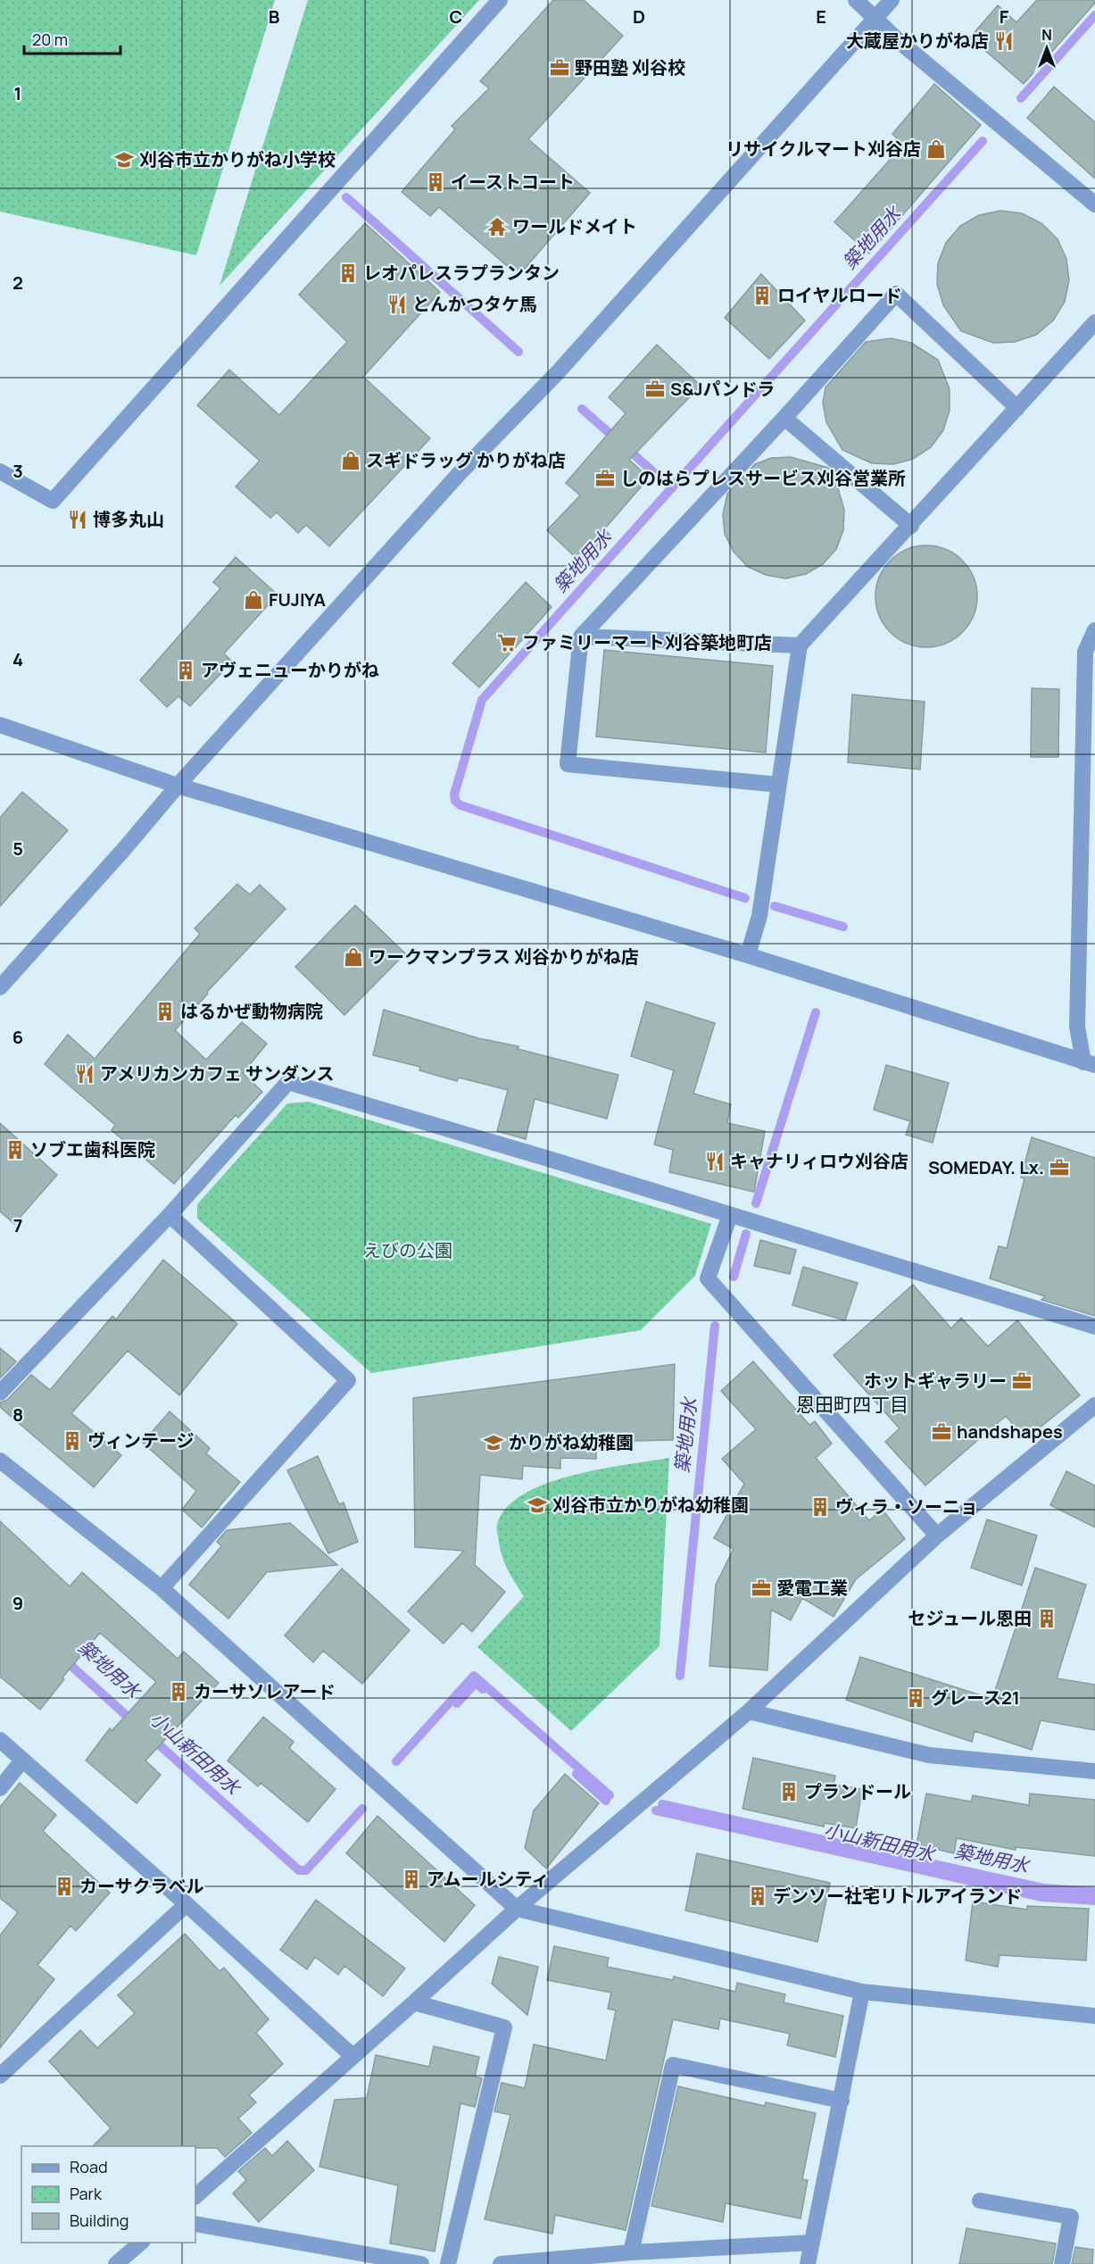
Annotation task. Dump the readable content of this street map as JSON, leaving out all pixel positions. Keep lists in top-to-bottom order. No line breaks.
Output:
{"districts":["恩田町四丁目"],"water":["築地用水","小山新田用水"],"parks":["えびの公園"],"places":{"restaurant":["大蔵屋かりがね店","とんかつタケ馬","博多丸山","アメリカンカフェ サンダンス","キャナリィロウ刈谷店"],"office":["野田塾 刈谷校","S&Jパンドラ","しのはらプレスサービス刈谷営業所","SOMEDAY. Lx.","ホットギャラリー","handshapes","愛電工業"],"shop":["リサイクルマート刈谷店","スギドラッグ かりがね店","FUJIYA","ワークマンプラス 刈谷かりがね店"],"school or university":["刈谷市立かりがね小学校","かりがね幼稚園","刈谷市立かりがね幼稚園"],"building":["イーストコート","レオパレスラプランタン","ロイヤルロード","アヴェニューかりがね","はるかぜ動物病院","ソブエ歯科医院","ヴィンテージ","ヴィラ・ソーニョ","セジュール恩田","カーサソレアード","グレース21","プランドール","アムールシティ","カーサクラベル","デンソー社宅リトルアイランド"],"temple":["ワールドメイト"],"supermarket":["ファミリーマート刈谷築地町店"]},"legend":["Road","Park","Building"],"scale_bar":"20 m","north":"top","grid":{"columns":["B","C","D","E","F"],"rows":["1","2","3","4","5","6","7","8","9"]}}
